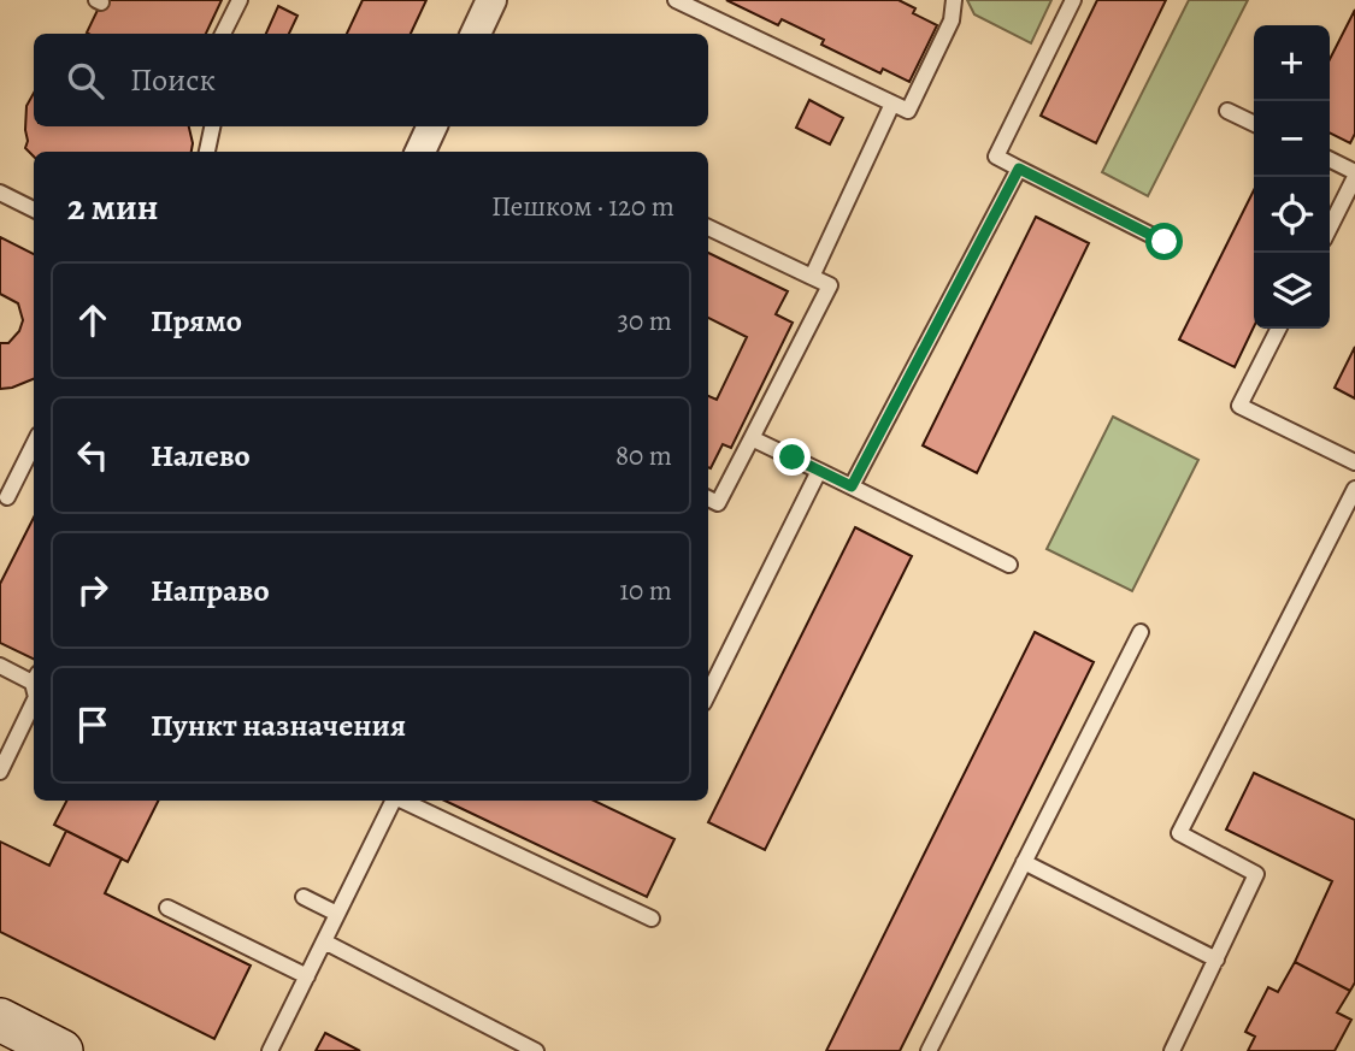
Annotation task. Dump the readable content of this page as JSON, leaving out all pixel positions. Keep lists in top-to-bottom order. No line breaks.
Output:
{"page":{"map_buttons":["+","−"],"search":"Поиск","heading":["2 мин","Пешком · 120 m"],"list":[["Прямо","30 m"],["Налево","80 m"],["Направо","10 m"],"Пункт назначения"]}}
